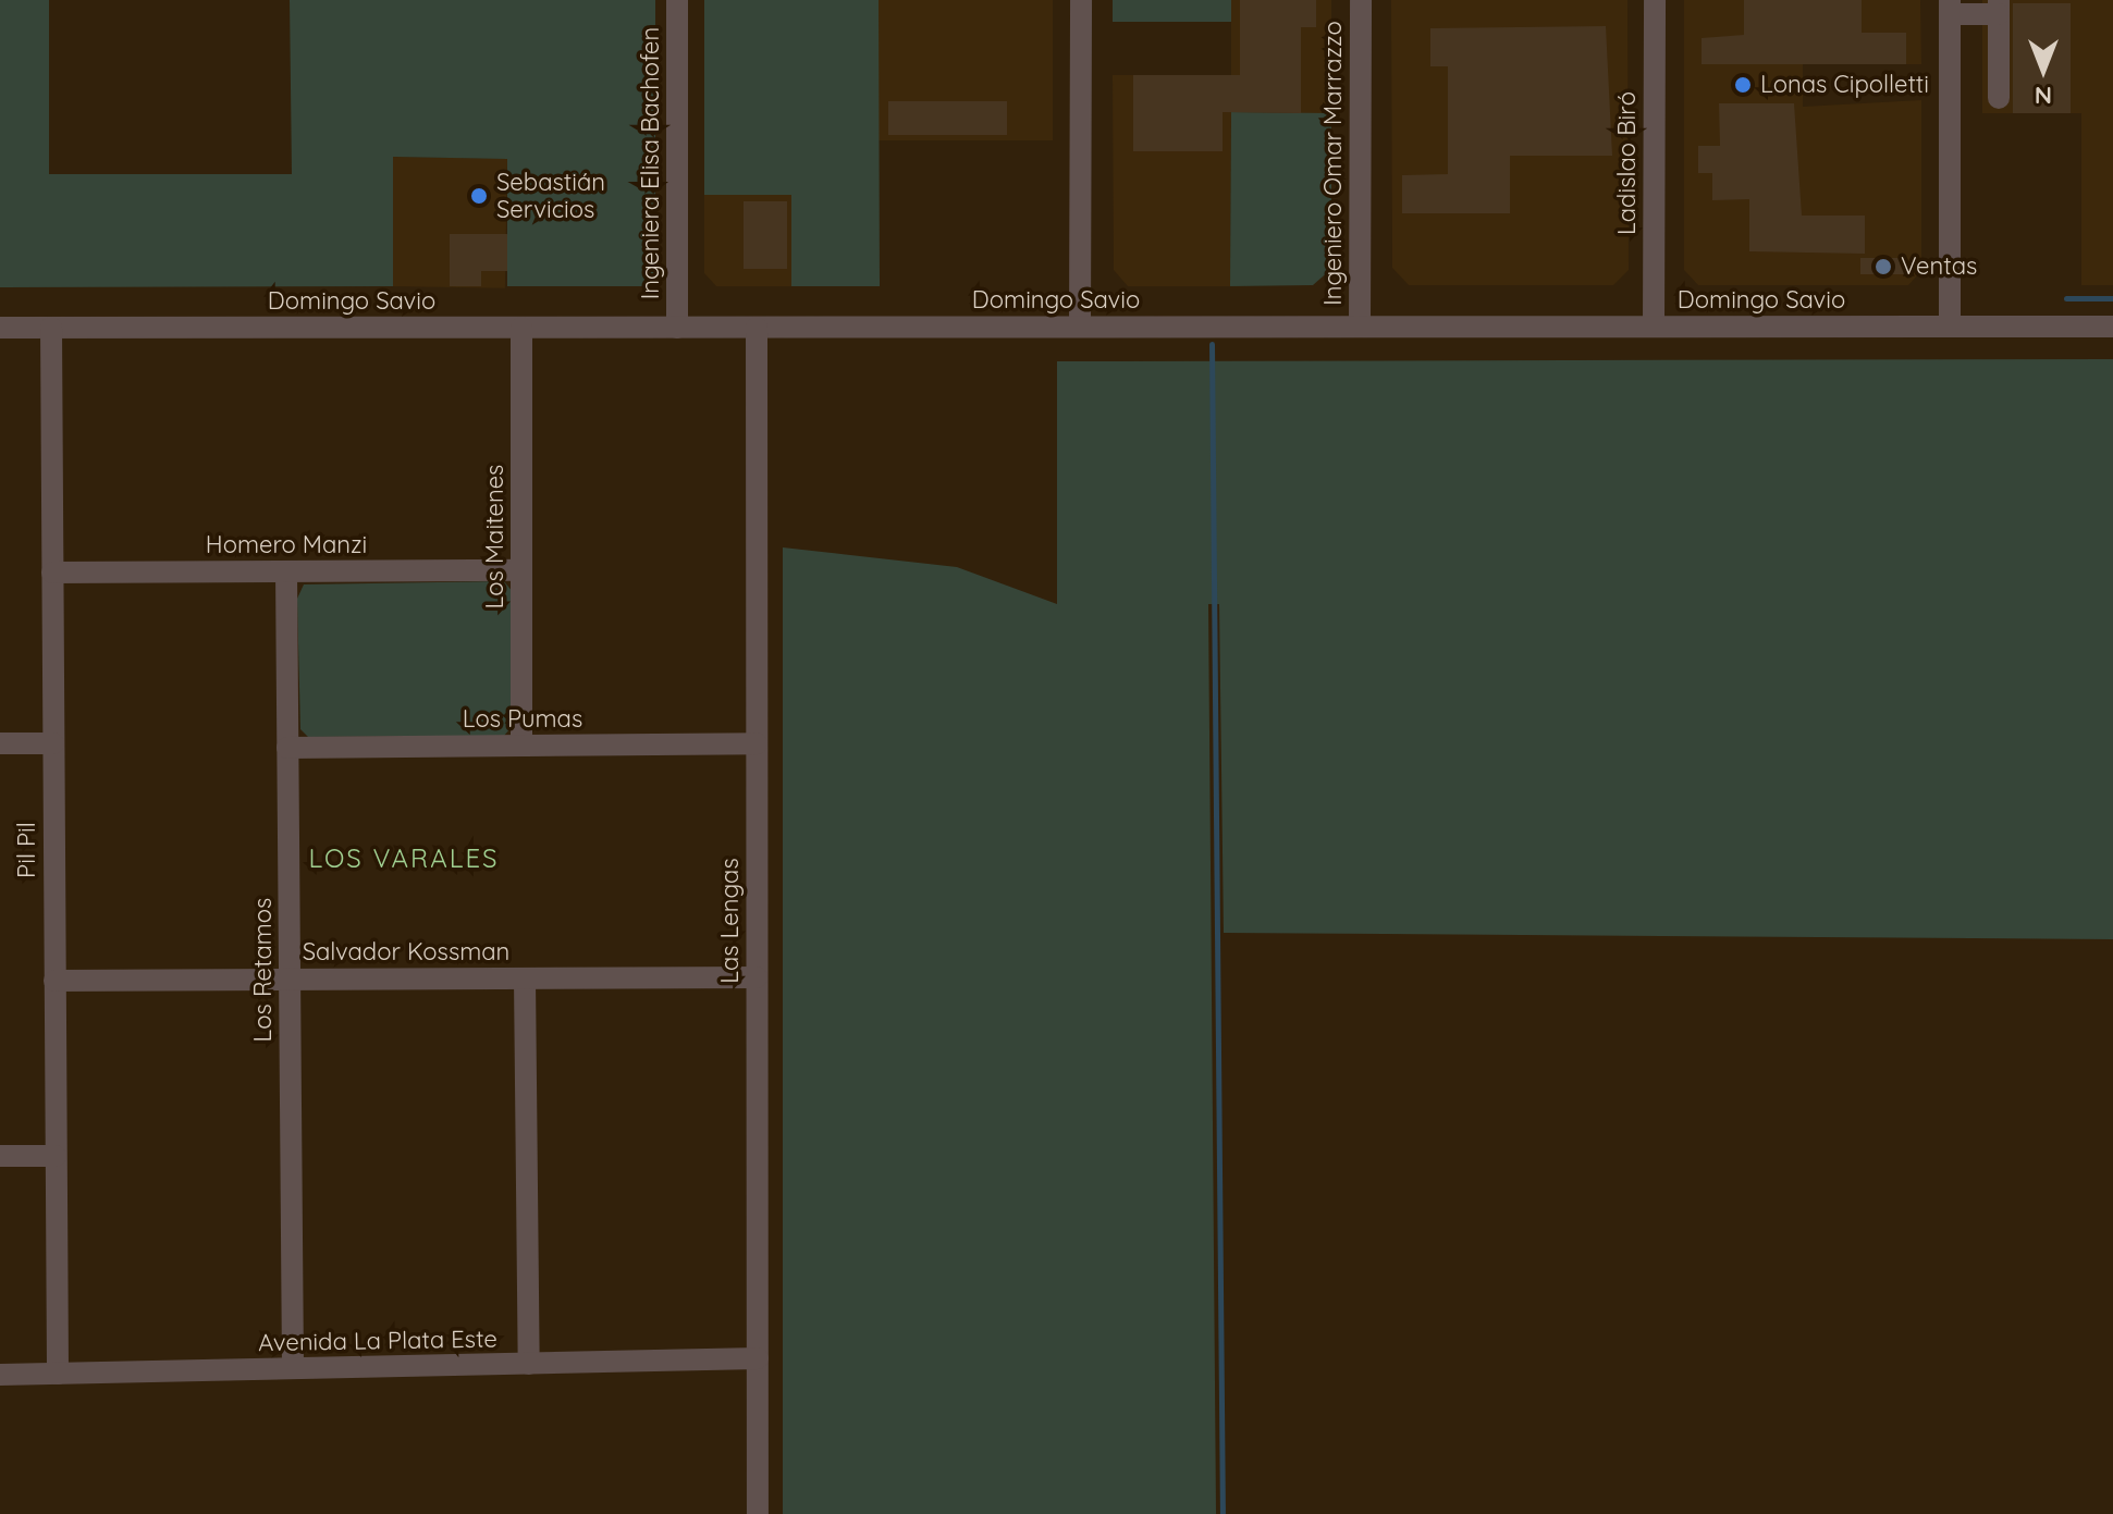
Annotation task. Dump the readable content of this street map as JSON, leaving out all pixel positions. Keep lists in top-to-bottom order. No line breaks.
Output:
{"streets":{"street":["Ingeniera Elisa Bachofen","Ingeniero Omar Marrazzo","Ladislao Biró","Domingo Savio","Los Maitenes","Homero Manzi","Los Pumas","Pil Pil","Las Lengas","Salvador Kossman","Los Retamos","Avenida La Plata Este"]},"crossings":[["Ingeniera Elisa Bachofen","Domingo Savio"],["Ingeniero Omar Marrazzo","Domingo Savio"],["Ladislao Biró","Domingo Savio"],["Domingo Savio","Los Maitenes"],["Domingo Savio","Pil Pil"],["Domingo Savio","Las Lengas"],["Los Maitenes","Homero Manzi"],["Los Maitenes","Los Pumas"],["Homero Manzi","Pil Pil"],["Homero Manzi","Los Retamos"],["Los Pumas","Las Lengas"],["Los Pumas","Los Retamos"],["Pil Pil","Salvador Kossman"],["Pil Pil","Avenida La Plata Este"],["Las Lengas","Salvador Kossman"],["Las Lengas","Avenida La Plata Este"],["Salvador Kossman","Los Retamos"],["Los Retamos","Avenida La Plata Este"]],"districts":["LOS VARALES"],"places":["Lonas Cipolletti","Sebastián Servicios","Ventas"],"north":"bottom"}
